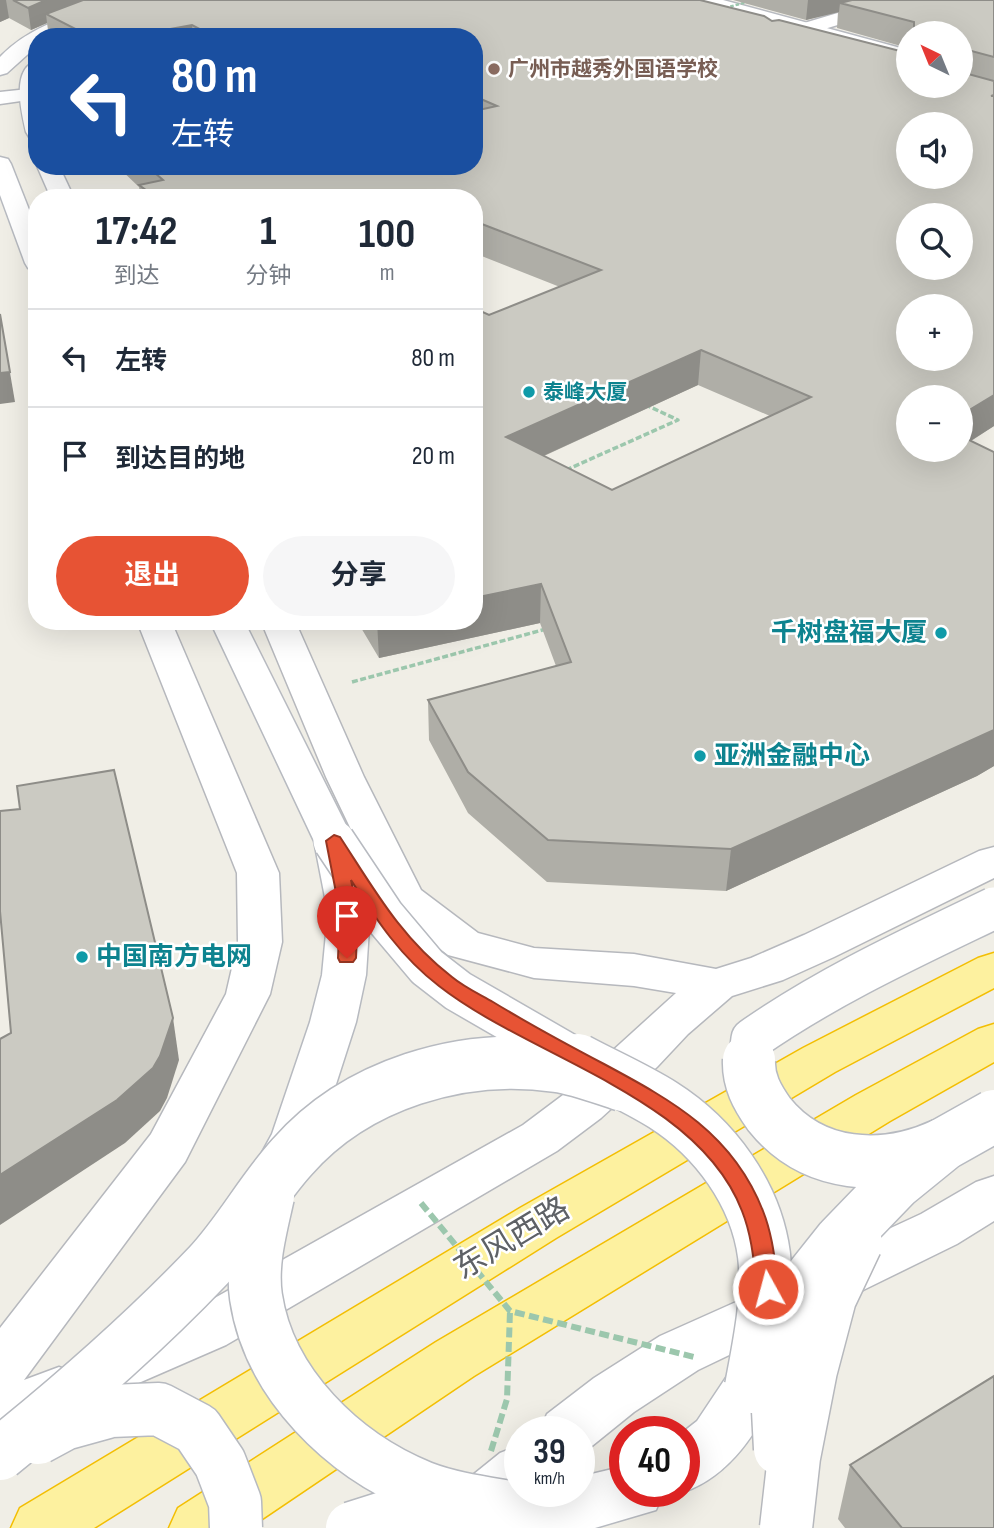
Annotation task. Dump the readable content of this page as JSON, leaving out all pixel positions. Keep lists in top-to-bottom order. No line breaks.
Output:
{"streets":{"highway":["东风西路"]},"places":["广州市越秀外国语学校","泰峰大厦","千树盘福大厦","亚洲金融中心","中国南方电网"],"north":"top left","page":{"map_buttons":["+","−"],"turn":["80 m","左转"],"eta":["17:42","到达","1","分钟","100","m"],"list":[{"name":"左转","value":"80 m"},{"name":"到达目的地","value":"20 m"}],"buttons":["退出","分享"],"speed":"39 km/h","limit":"40"}}
